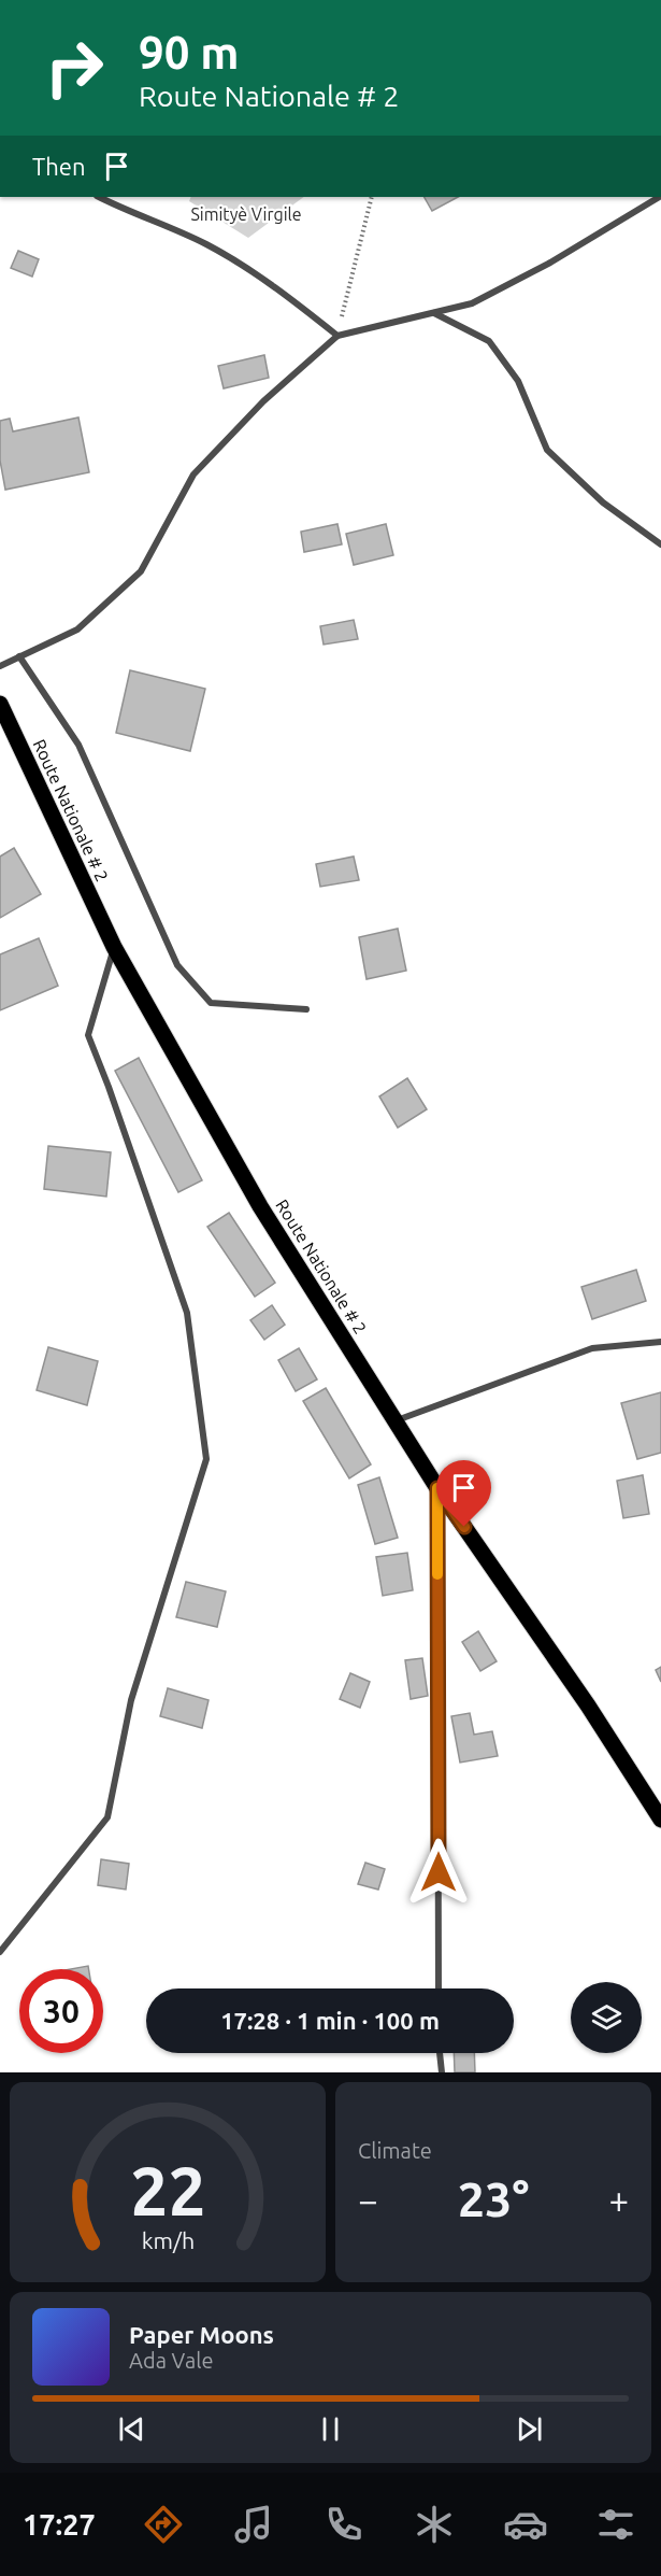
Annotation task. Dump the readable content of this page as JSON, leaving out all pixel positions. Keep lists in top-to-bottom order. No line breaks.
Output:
{"streets":{"main road":["Route Nationale # 2"]},"parks":["Simityè Virgile"],"page":{"turn":["90 m","Route Nationale # 2"],"then":"Then","limit":"30","trip":"17:28 · 1 min · 100 m","tile":"Climate","heat":["−","23°","+"],"song":["Paper Moons","Ada Vale"],"tabs":"17:27","gauge":["22","km/h"]}}
